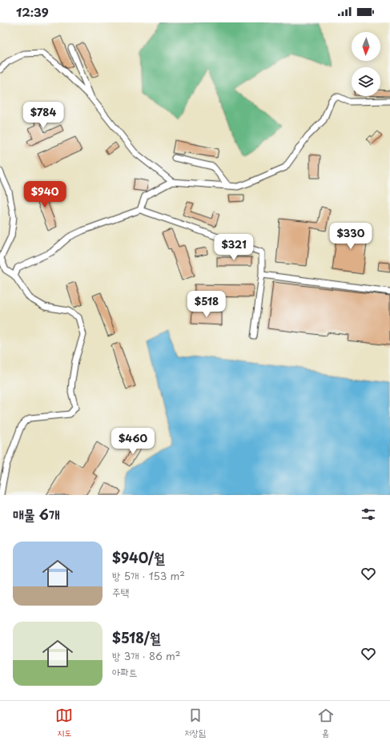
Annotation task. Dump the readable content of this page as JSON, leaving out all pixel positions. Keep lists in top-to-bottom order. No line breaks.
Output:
{"north":"bottom","page":{"status":"12:39","price":["$784","$940","$330","$321","$518","$460"],"heading":"매물 6개","list":[{"name":"$940/월","note":"방 5개 · 153 m² · 주택"},{"name":"$518/월","note":"방 3개 · 86 m² · 아파트"}],"tabs":["지도","저장됨","홈"]}}
